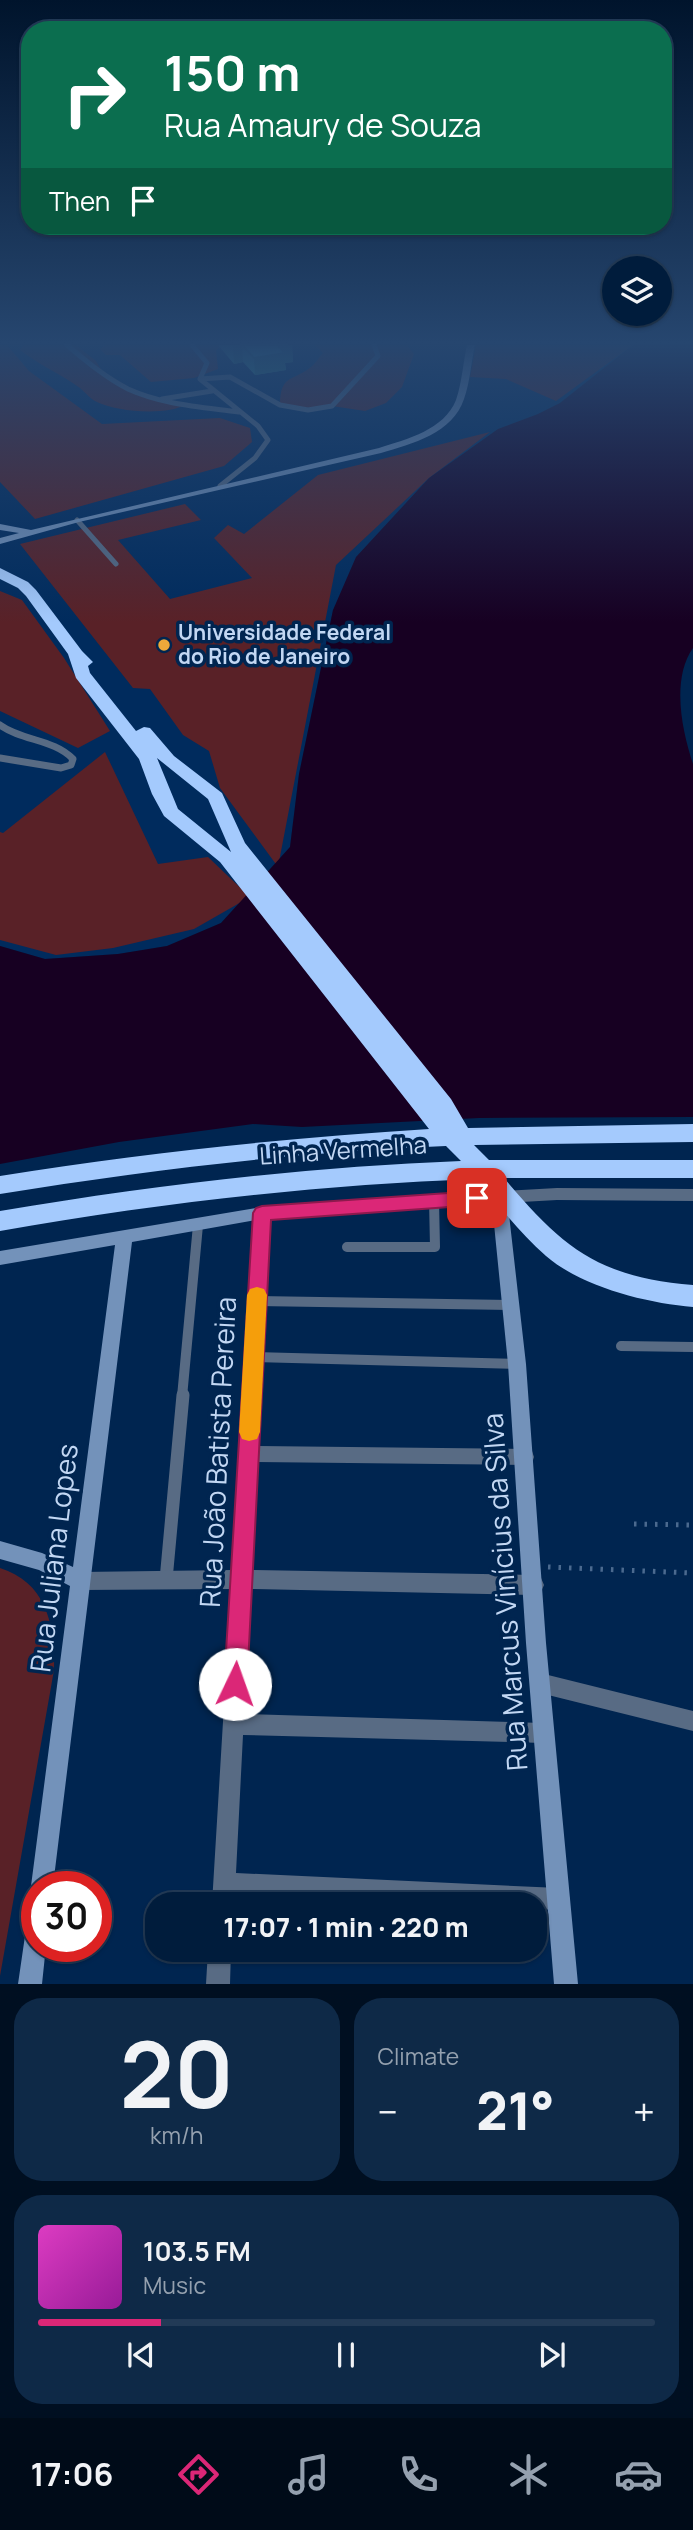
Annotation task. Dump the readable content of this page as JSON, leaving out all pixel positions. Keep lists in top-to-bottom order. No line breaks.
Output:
{"streets":{"highway":["Linha Vermelha"],"street":["Rua João Batista Pereira","Rua Juliana Lopes","Rua Marcus Vinícius da Silva"]},"places":["Universidade Federal do Rio de Janeiro"],"page":{"turn":["150 m","Rua Amaury de Souza"],"then":"Then","limit":"30","trip":"17:07 · 1 min · 220 m","tile":[["20","km/h"],"Climate"],"heat":["−","21°","+"],"song":["103.5 FM","Music"],"tabs":"17:06"}}
